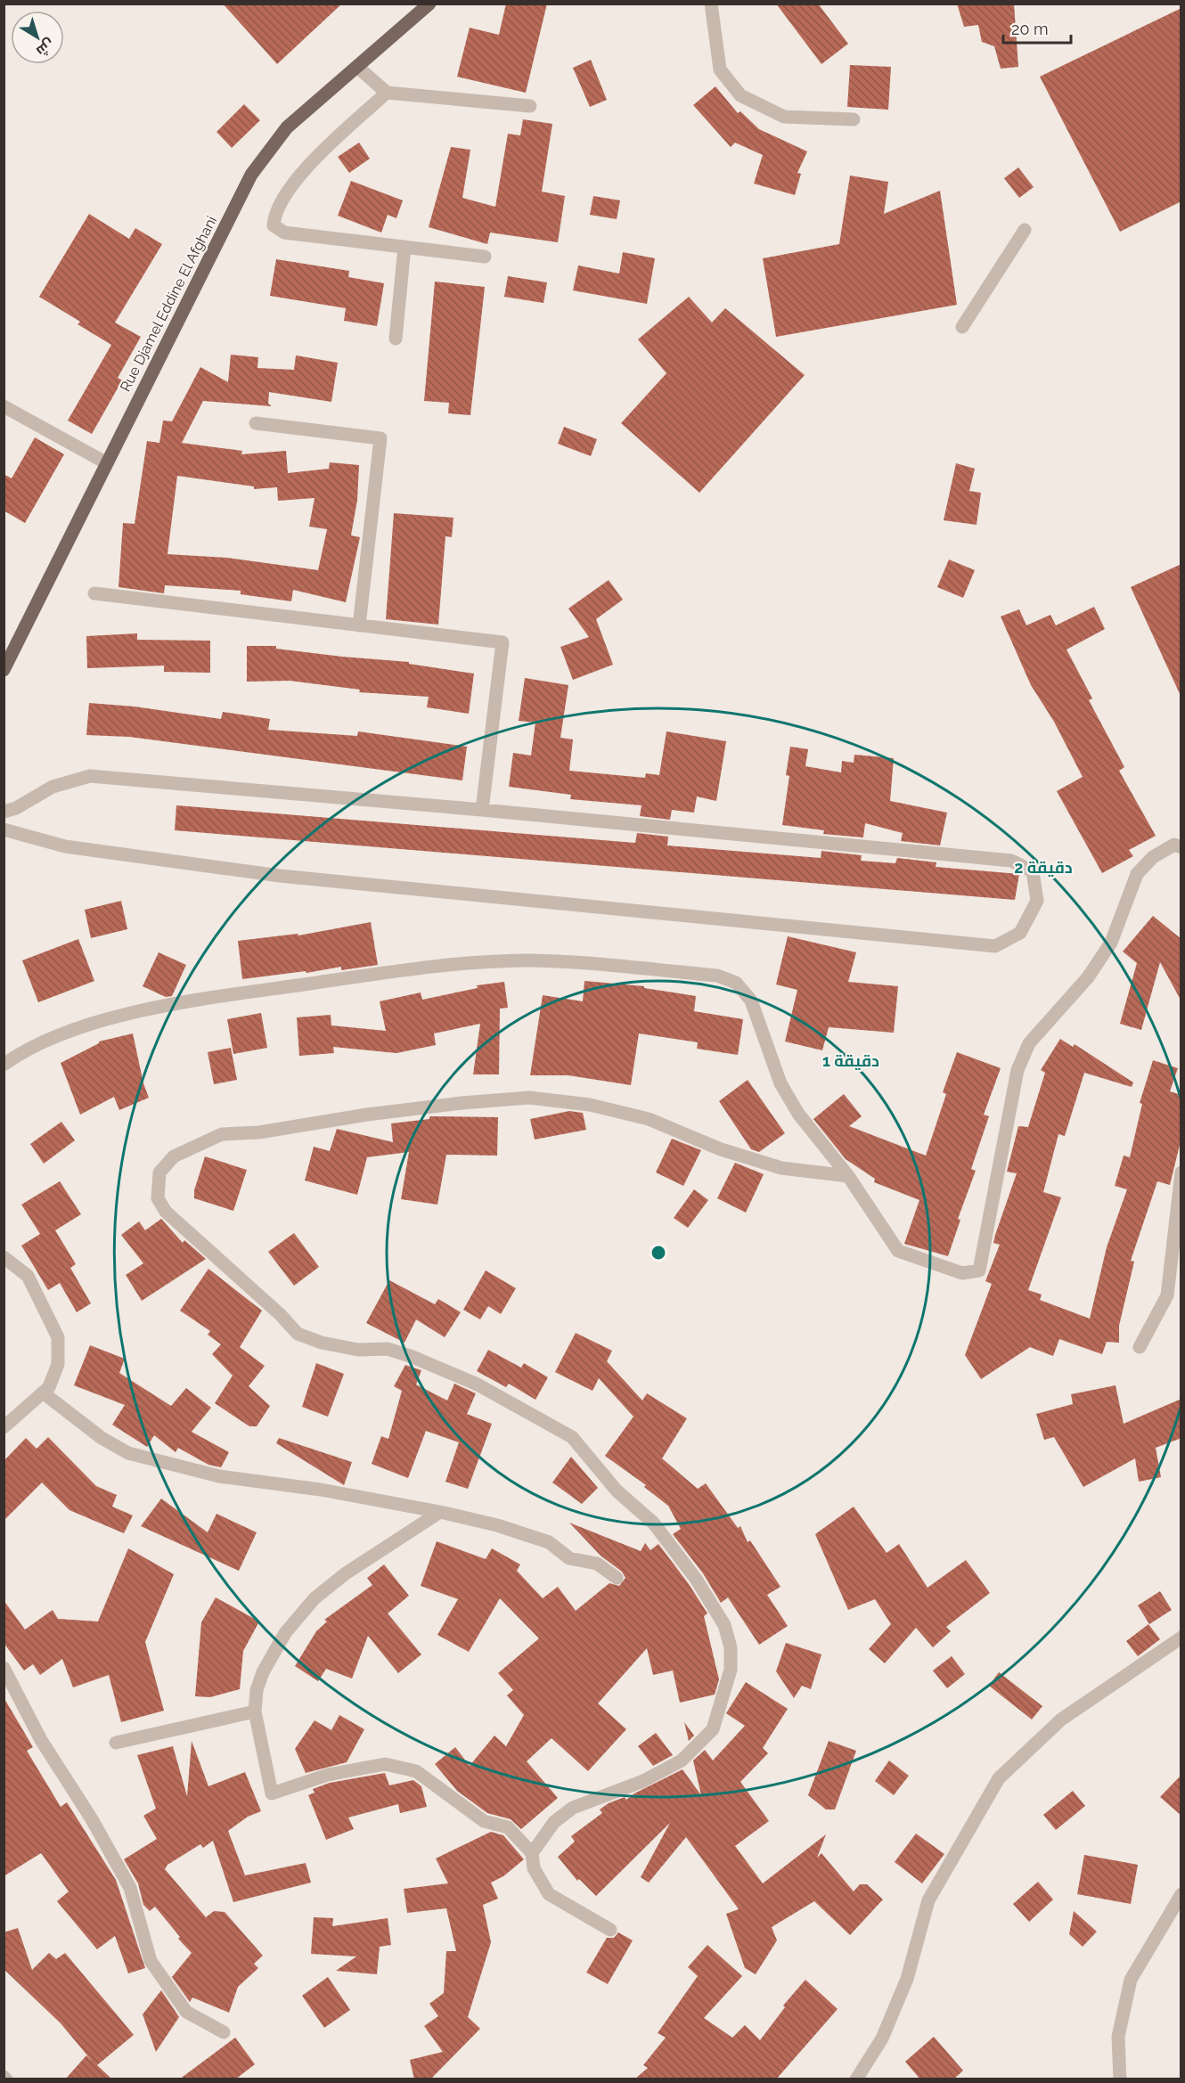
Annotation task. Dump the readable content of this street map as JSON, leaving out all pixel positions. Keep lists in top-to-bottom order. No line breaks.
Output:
{"streets":{"main road":["Rue Djamel Eddine El Afghani"]},"scale_bar":"20 m","north":"bottom right","rings":["2 دقيقة","1 دقيقة"]}
